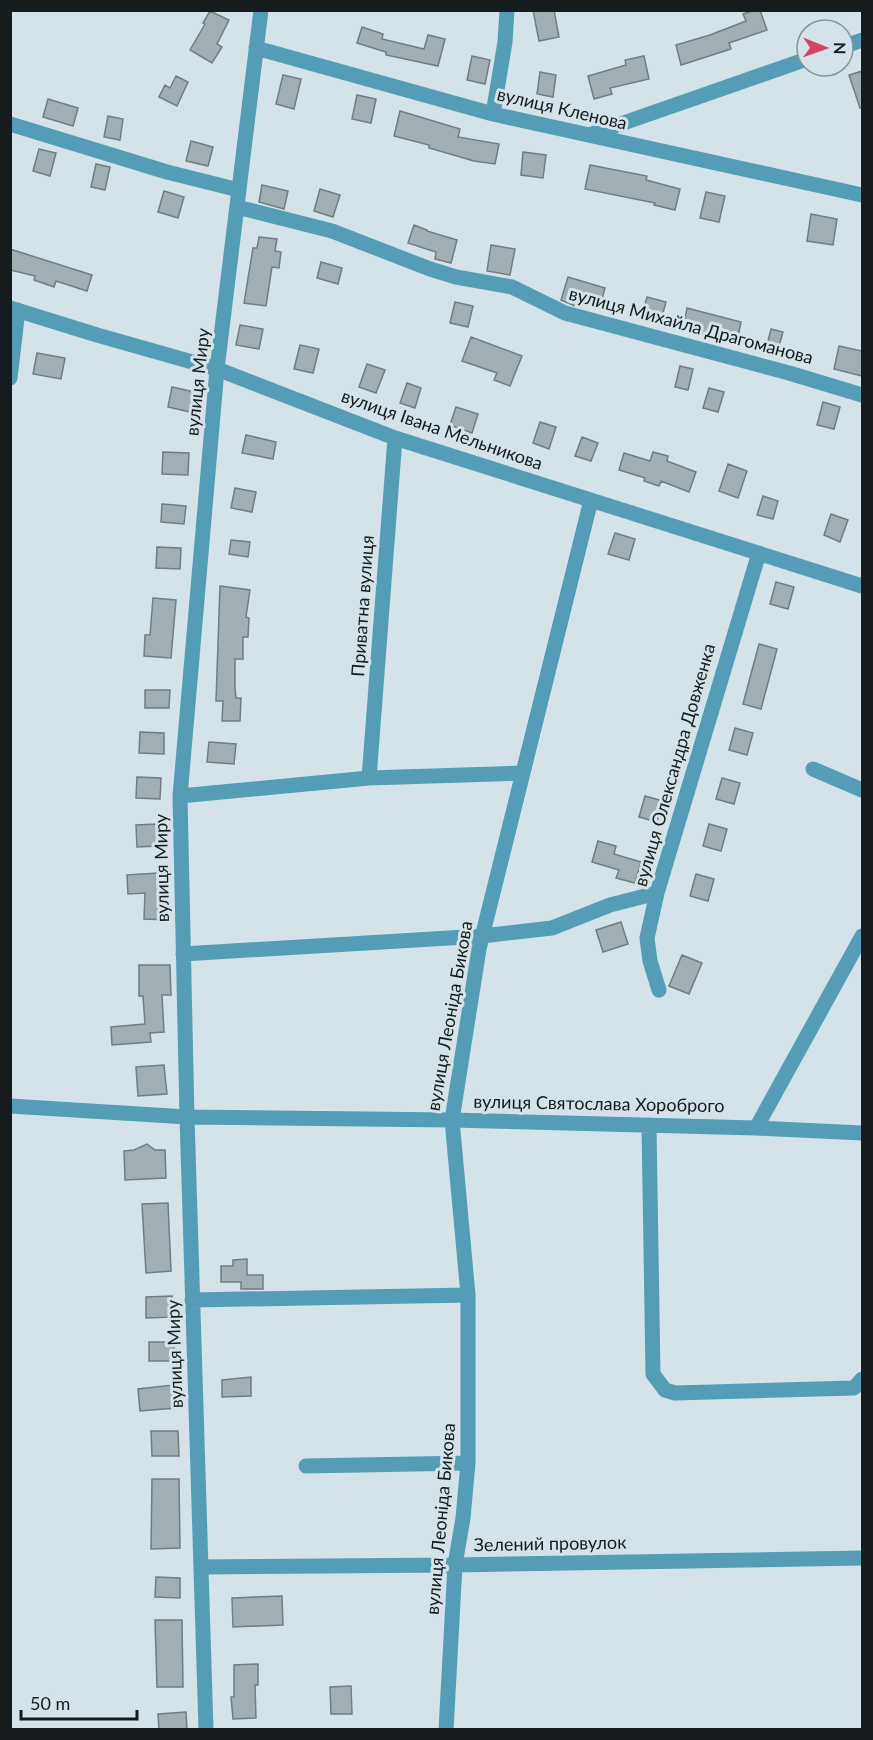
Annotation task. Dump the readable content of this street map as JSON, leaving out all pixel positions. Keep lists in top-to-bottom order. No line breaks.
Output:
{"streets":{"street":["вулиця Кленова","вулиця Михайла Драгоманова","вулиця Миру","вулиця Івана Мельникова","Приватна вулиця","вулиця Олександра Довженка","вулиця Леоніда Бикова","вулиця Святослава Хороброго","Зелений провулок"]},"crossings":[["вулиця Кленова","вулиця Миру"],["вулиця Михайла Драгоманова","вулиця Миру"],["вулиця Миру","вулиця Івана Мельникова"],["вулиця Миру","вулиця Святослава Хороброго"],["вулиця Миру","Зелений провулок"],["вулиця Івана Мельникова","Приватна вулиця"],["вулиця Івана Мельникова","вулиця Олександра Довженка"],["вулиця Івана Мельникова","вулиця Леоніда Бикова"],["вулиця Леоніда Бикова","вулиця Святослава Хороброго"],["вулиця Леоніда Бикова","Зелений провулок"]],"scale_bar":"50 m","north":"right"}
